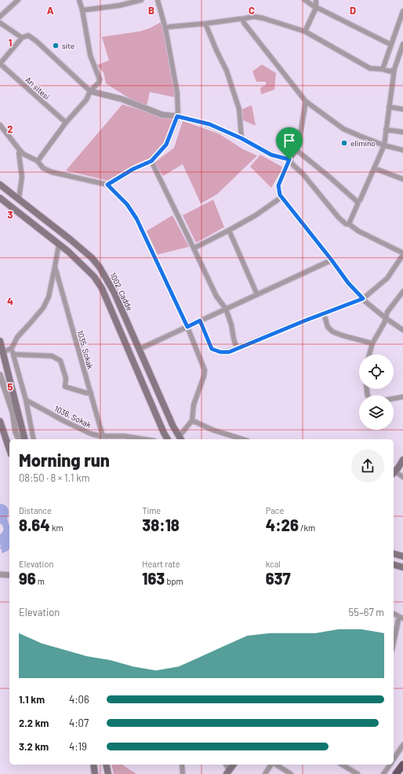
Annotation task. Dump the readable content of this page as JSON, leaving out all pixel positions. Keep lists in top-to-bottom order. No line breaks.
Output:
{"streets":{"main road":["1002. Cadde"],"street":["Arı sitesi","1035. Sokak","1036. Sokak"]},"crossings":[["1035. Sokak","1036. Sokak"]],"places":["site","elimino"],"page":{"heading":["Morning run","08:50 · 8 × 1.1 km"],"stats":[["Distance","8.64 km"],["Time","38:18"],["Pace","4:26 /km"],["Elevation","96 m"],["Heart rate","163 bpm"],["kcal","637"]],"chart":["Elevation","55–67 m"],"list":[{"name":"1.1 km","note":"4:06"},{"name":"2.2 km","note":"4:07"},{"name":"3.2 km","note":"4:19"}]},"grid":{"columns":["A","B","C","D"],"rows":["1","2","3","4","5"]}}
